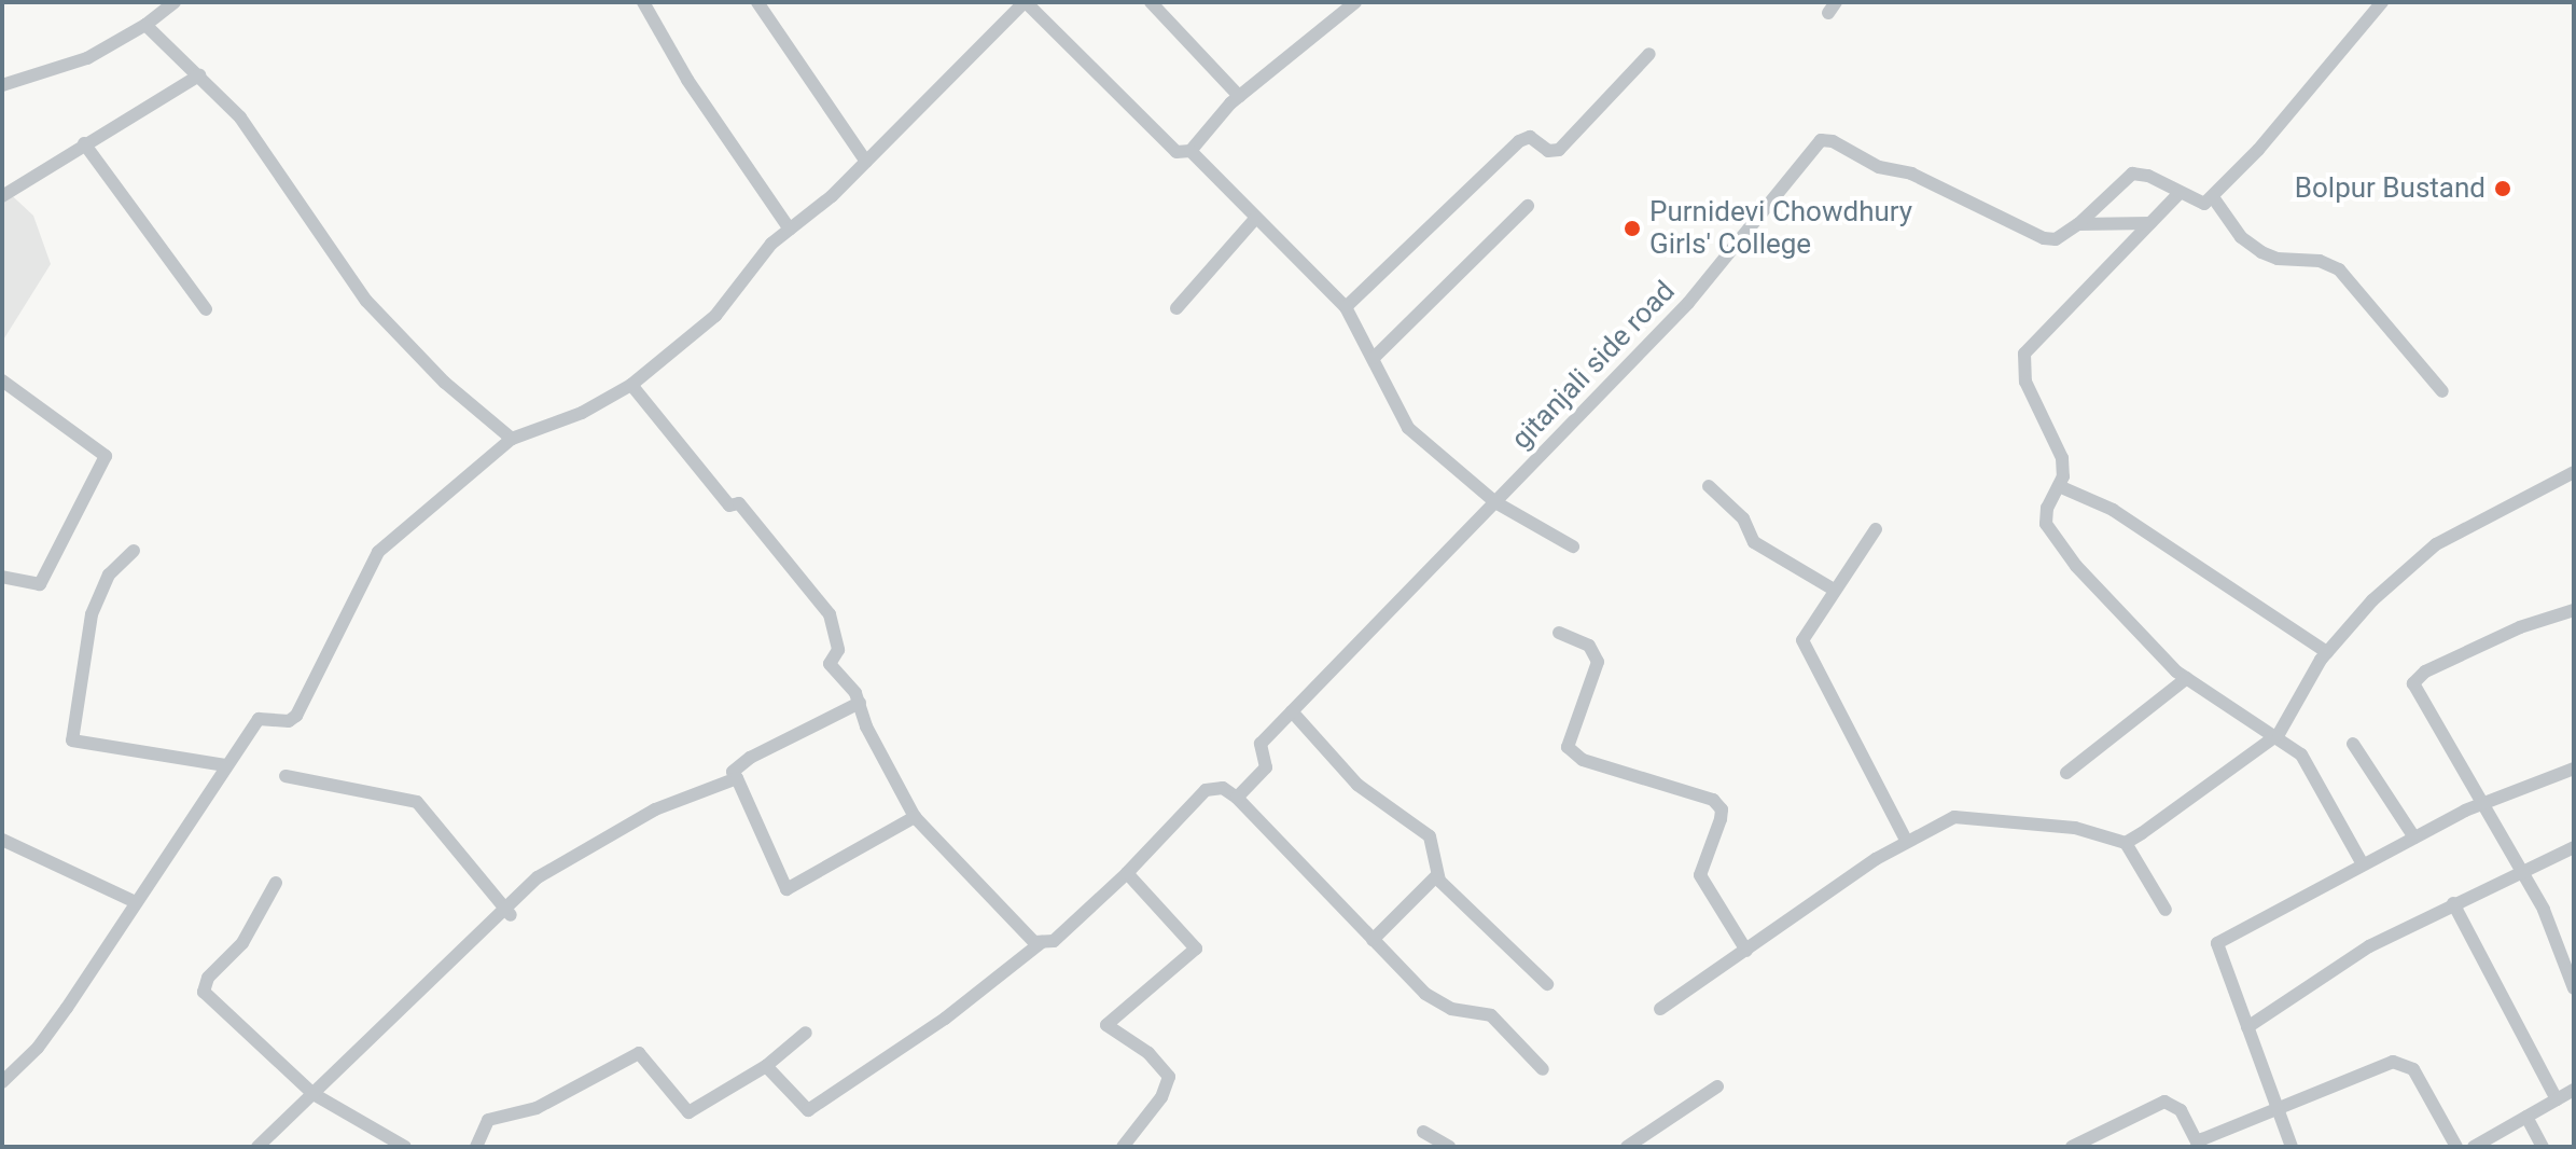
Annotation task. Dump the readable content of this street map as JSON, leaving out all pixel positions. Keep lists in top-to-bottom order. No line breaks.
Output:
{"streets":{"street":["gitanjali side road"]},"places":["Bolpur Bustand","Purnidevi Chowdhury Girls' College"]}
